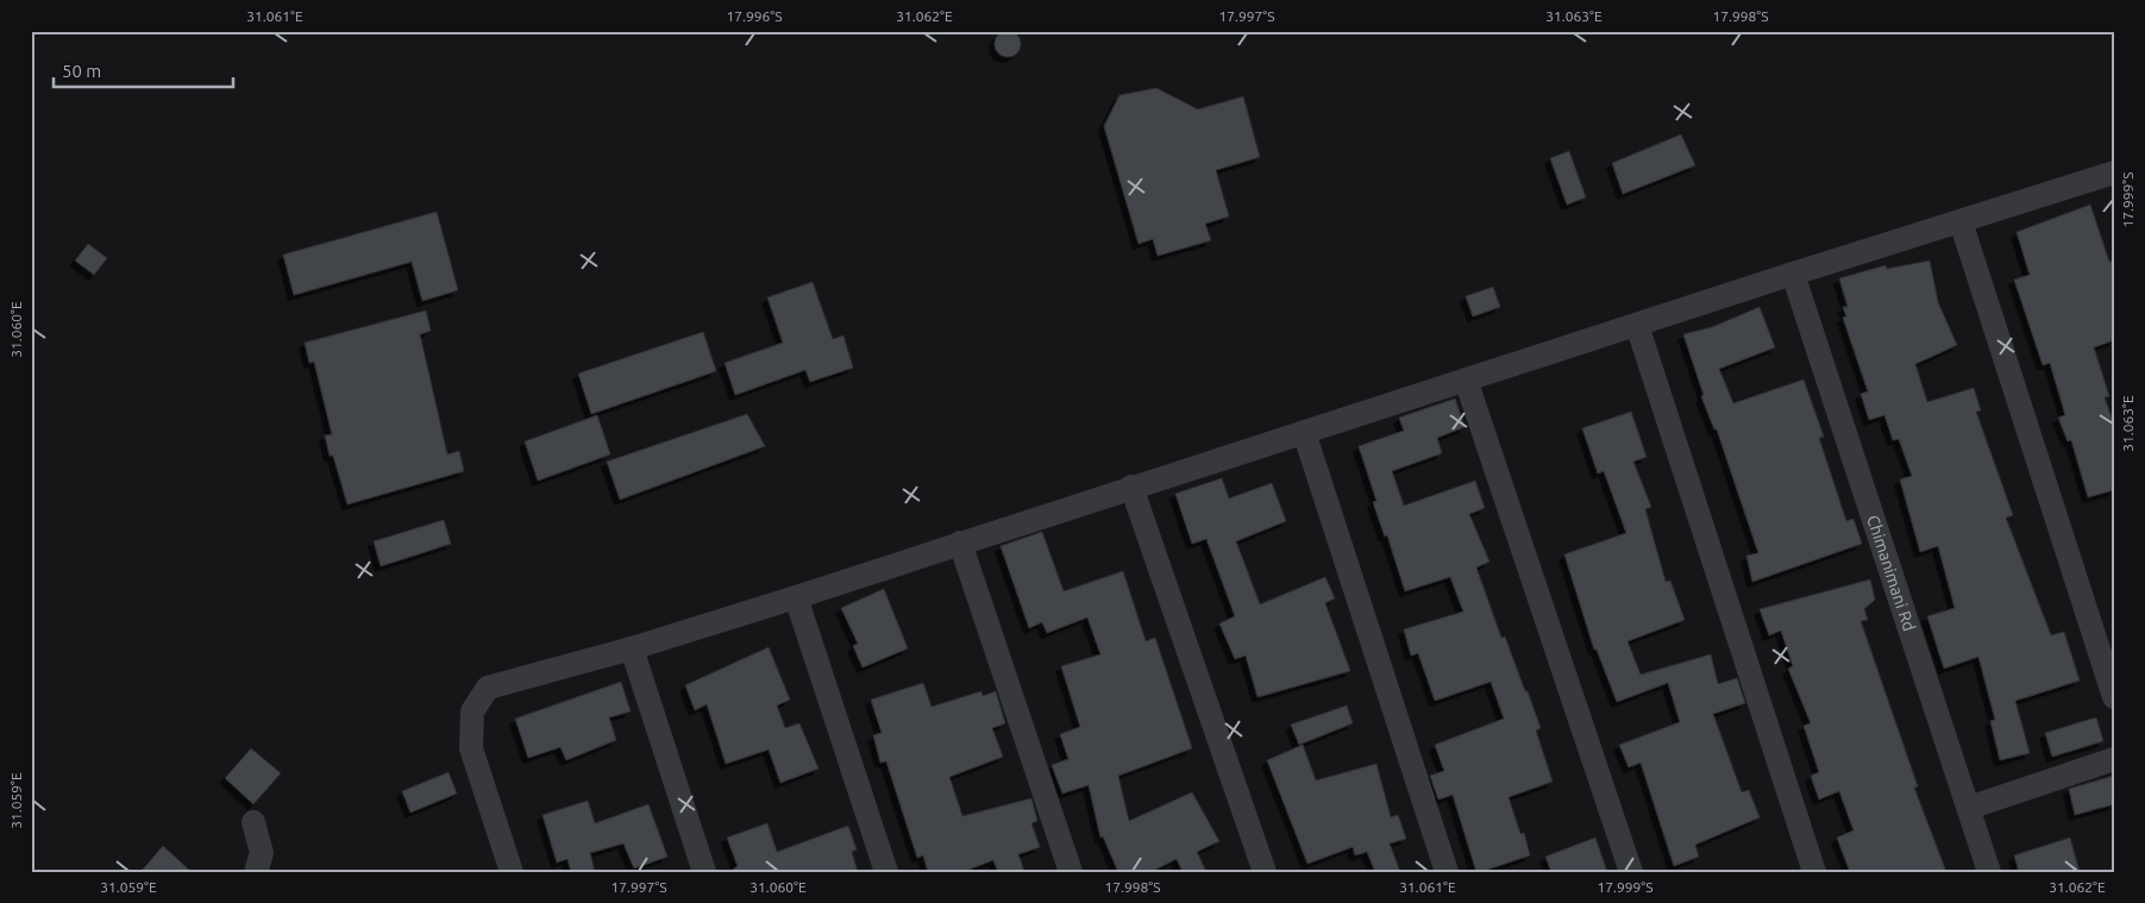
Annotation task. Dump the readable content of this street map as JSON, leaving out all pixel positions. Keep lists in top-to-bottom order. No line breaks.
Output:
{"streets":{"street":["Chimanimani Rd"]},"scale_bar":"50 m","coordinates":["31.061°E","17.996°S","31.062°E","17.997°S","31.063°E","17.998°S","17.999°S","31.060°E","31.059°E"]}
